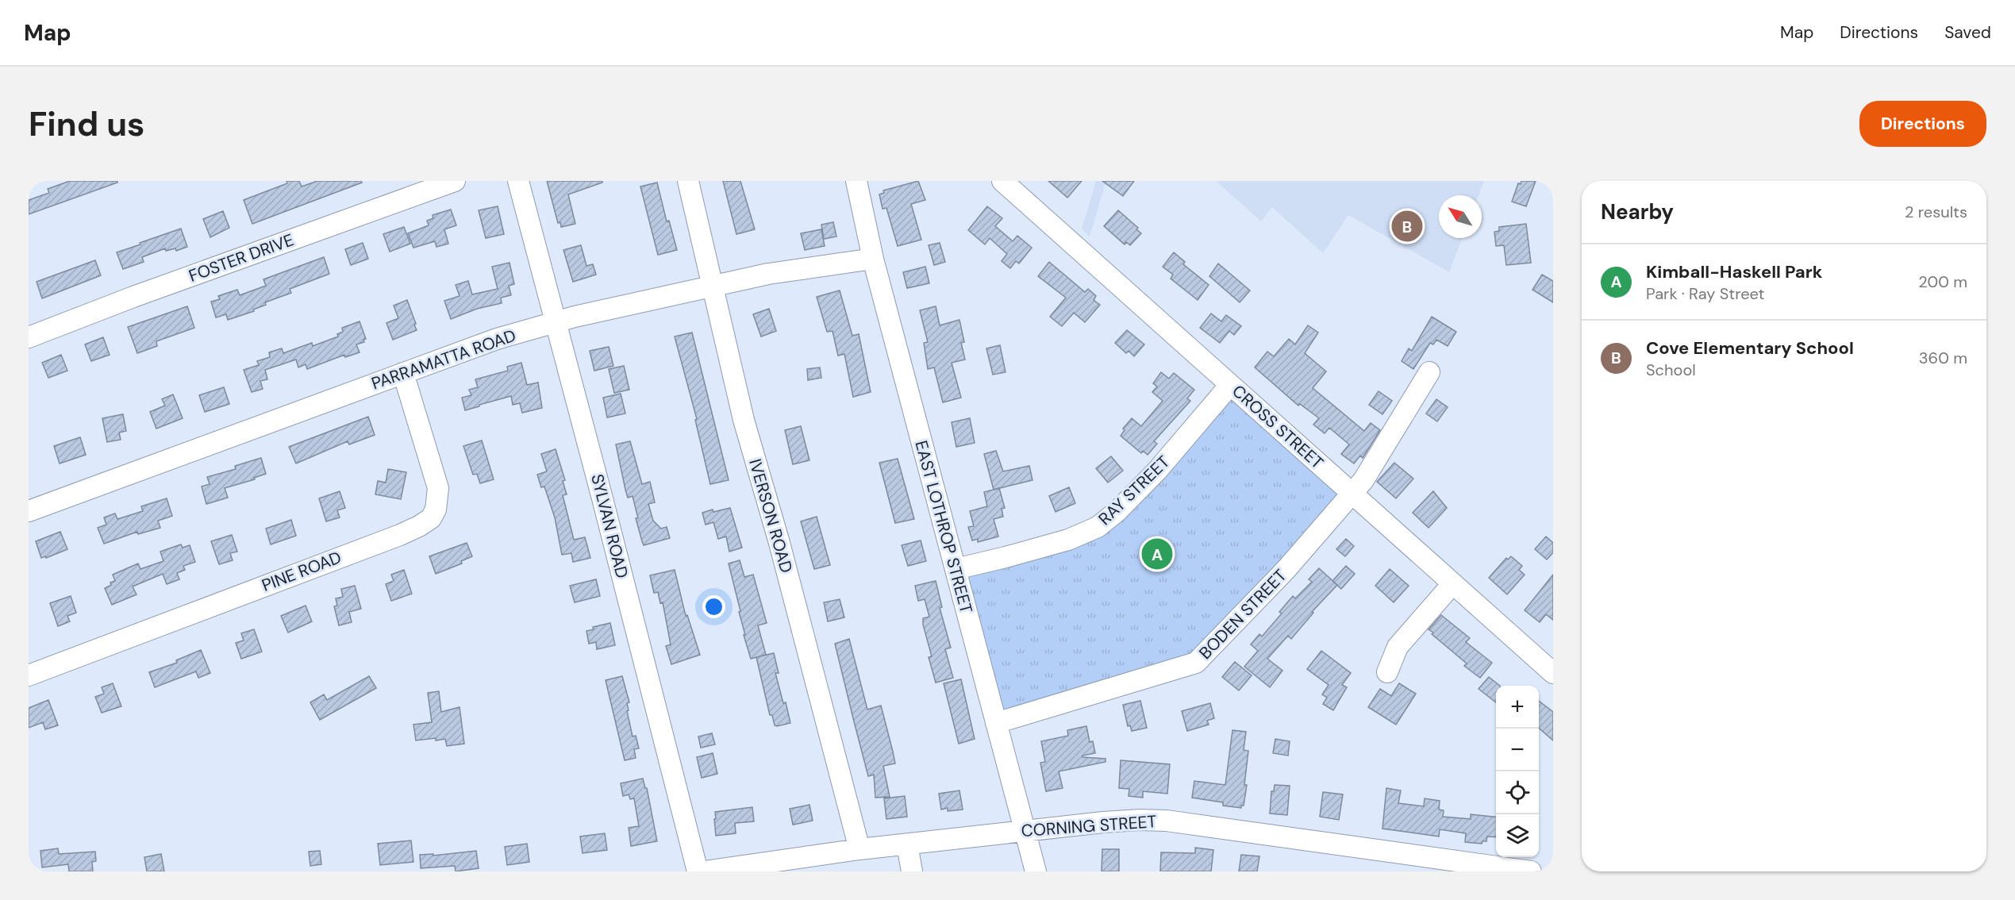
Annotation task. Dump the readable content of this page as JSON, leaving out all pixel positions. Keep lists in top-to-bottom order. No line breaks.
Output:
{"streets":{"street":["FOSTER DRIVE","PARRAMATTA ROAD","CROSS STREET","RAY STREET","IVERSON ROAD","SYLVAN ROAD","EAST LOTHROP STREET","PINE ROAD","BODEN STREET","CORNING STREET"]},"crossings":[["PARRAMATTA ROAD","IVERSON ROAD"],["PARRAMATTA ROAD","SYLVAN ROAD"],["PARRAMATTA ROAD","EAST LOTHROP STREET"],["PARRAMATTA ROAD","PINE ROAD"],["CROSS STREET","RAY STREET"],["CROSS STREET","BODEN STREET"],["RAY STREET","EAST LOTHROP STREET"],["IVERSON ROAD","CORNING STREET"],["EAST LOTHROP STREET","BODEN STREET"],["EAST LOTHROP STREET","CORNING STREET"]],"north":"top left","page":{"header":"Map","nav":["Map","Directions","Saved"],"buttons":"Directions","title":"Find us","heading":["Nearby","2 results"],"pins":["B","A"],"list":[{"mark":"A","name":"Kimball-Haskell Park","note":"Park · Ray Street","value":"200 m"},{"mark":"B","name":"Cove Elementary School","note":"School","value":"360 m"}],"map_buttons":["+","−"]}}
